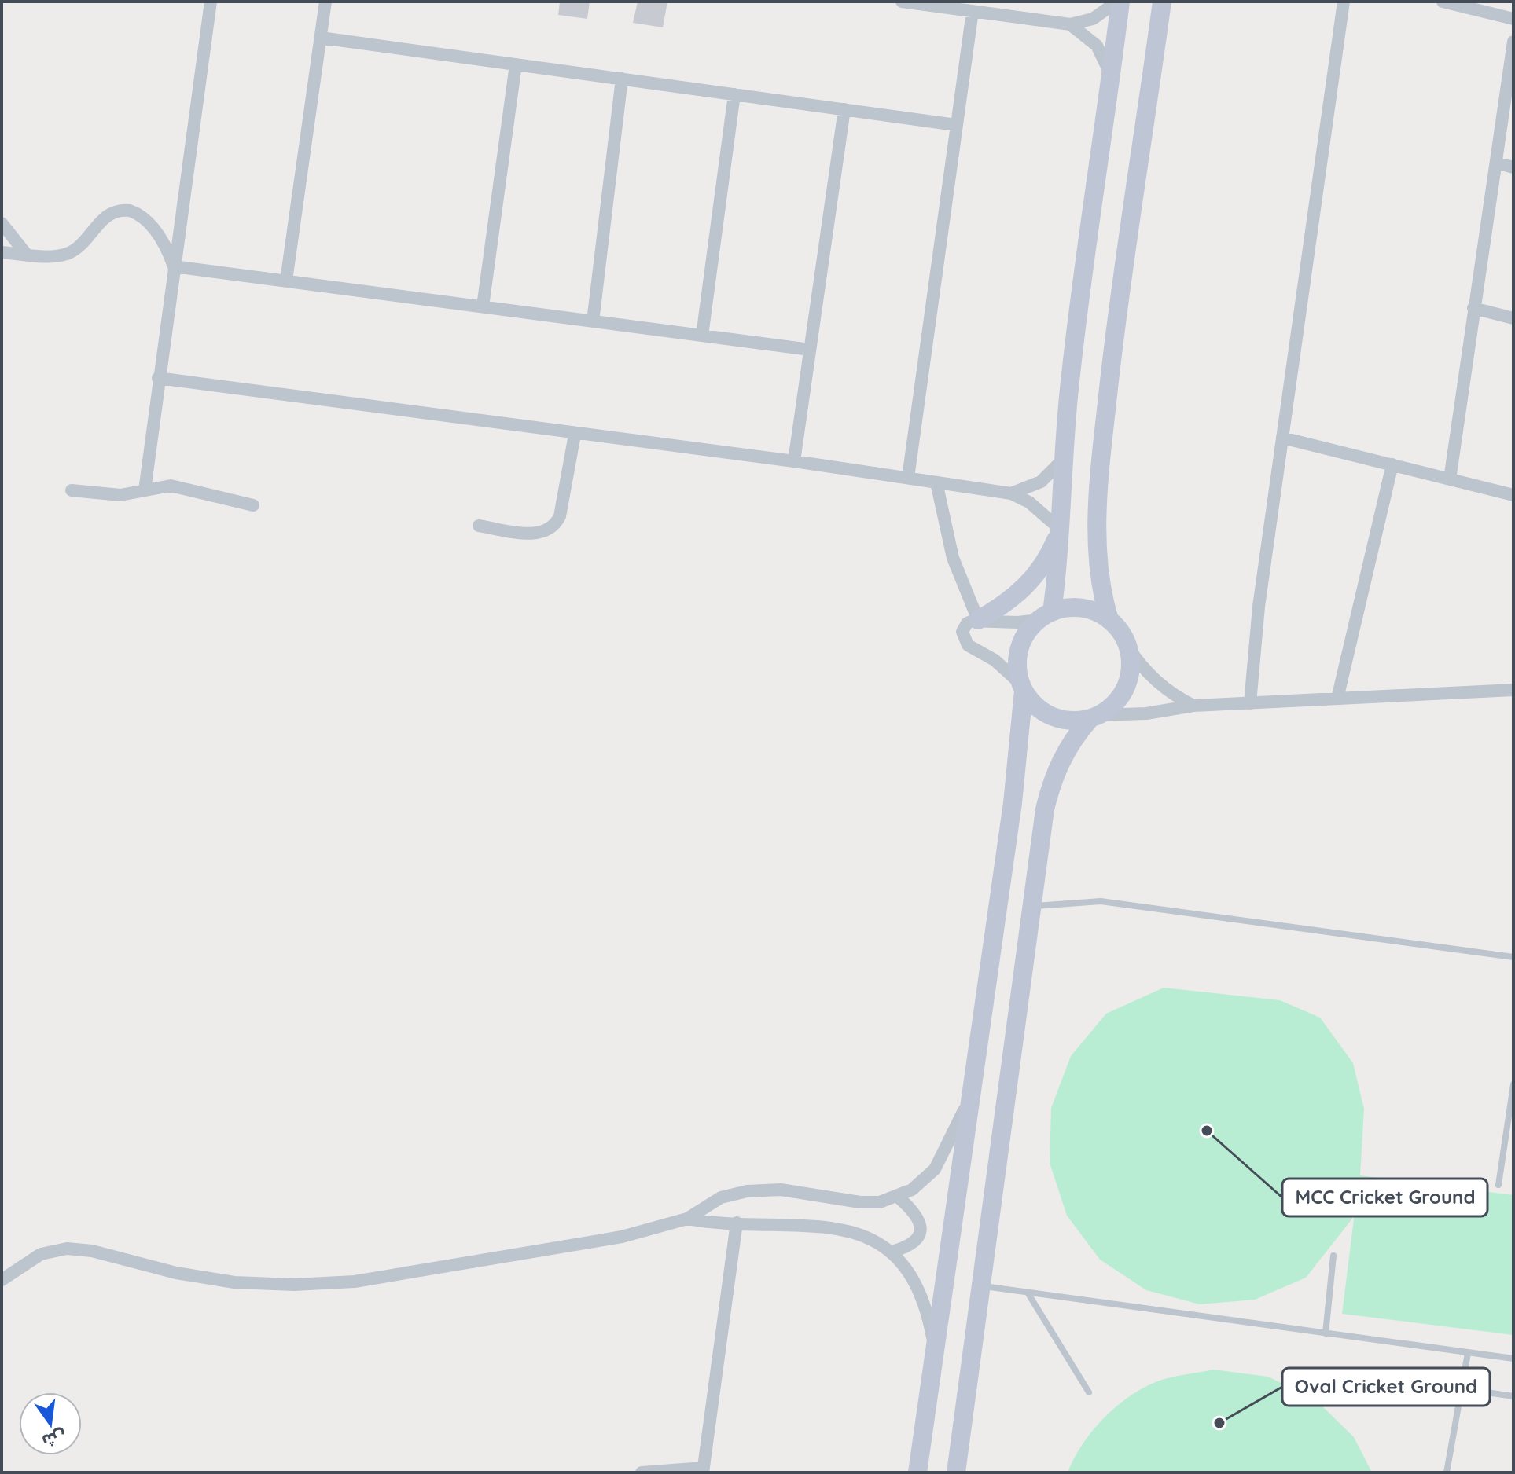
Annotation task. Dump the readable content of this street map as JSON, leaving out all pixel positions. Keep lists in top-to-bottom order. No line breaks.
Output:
{"places":["MCC Cricket Ground","Oval Cricket Ground"],"north":"bottom"}
